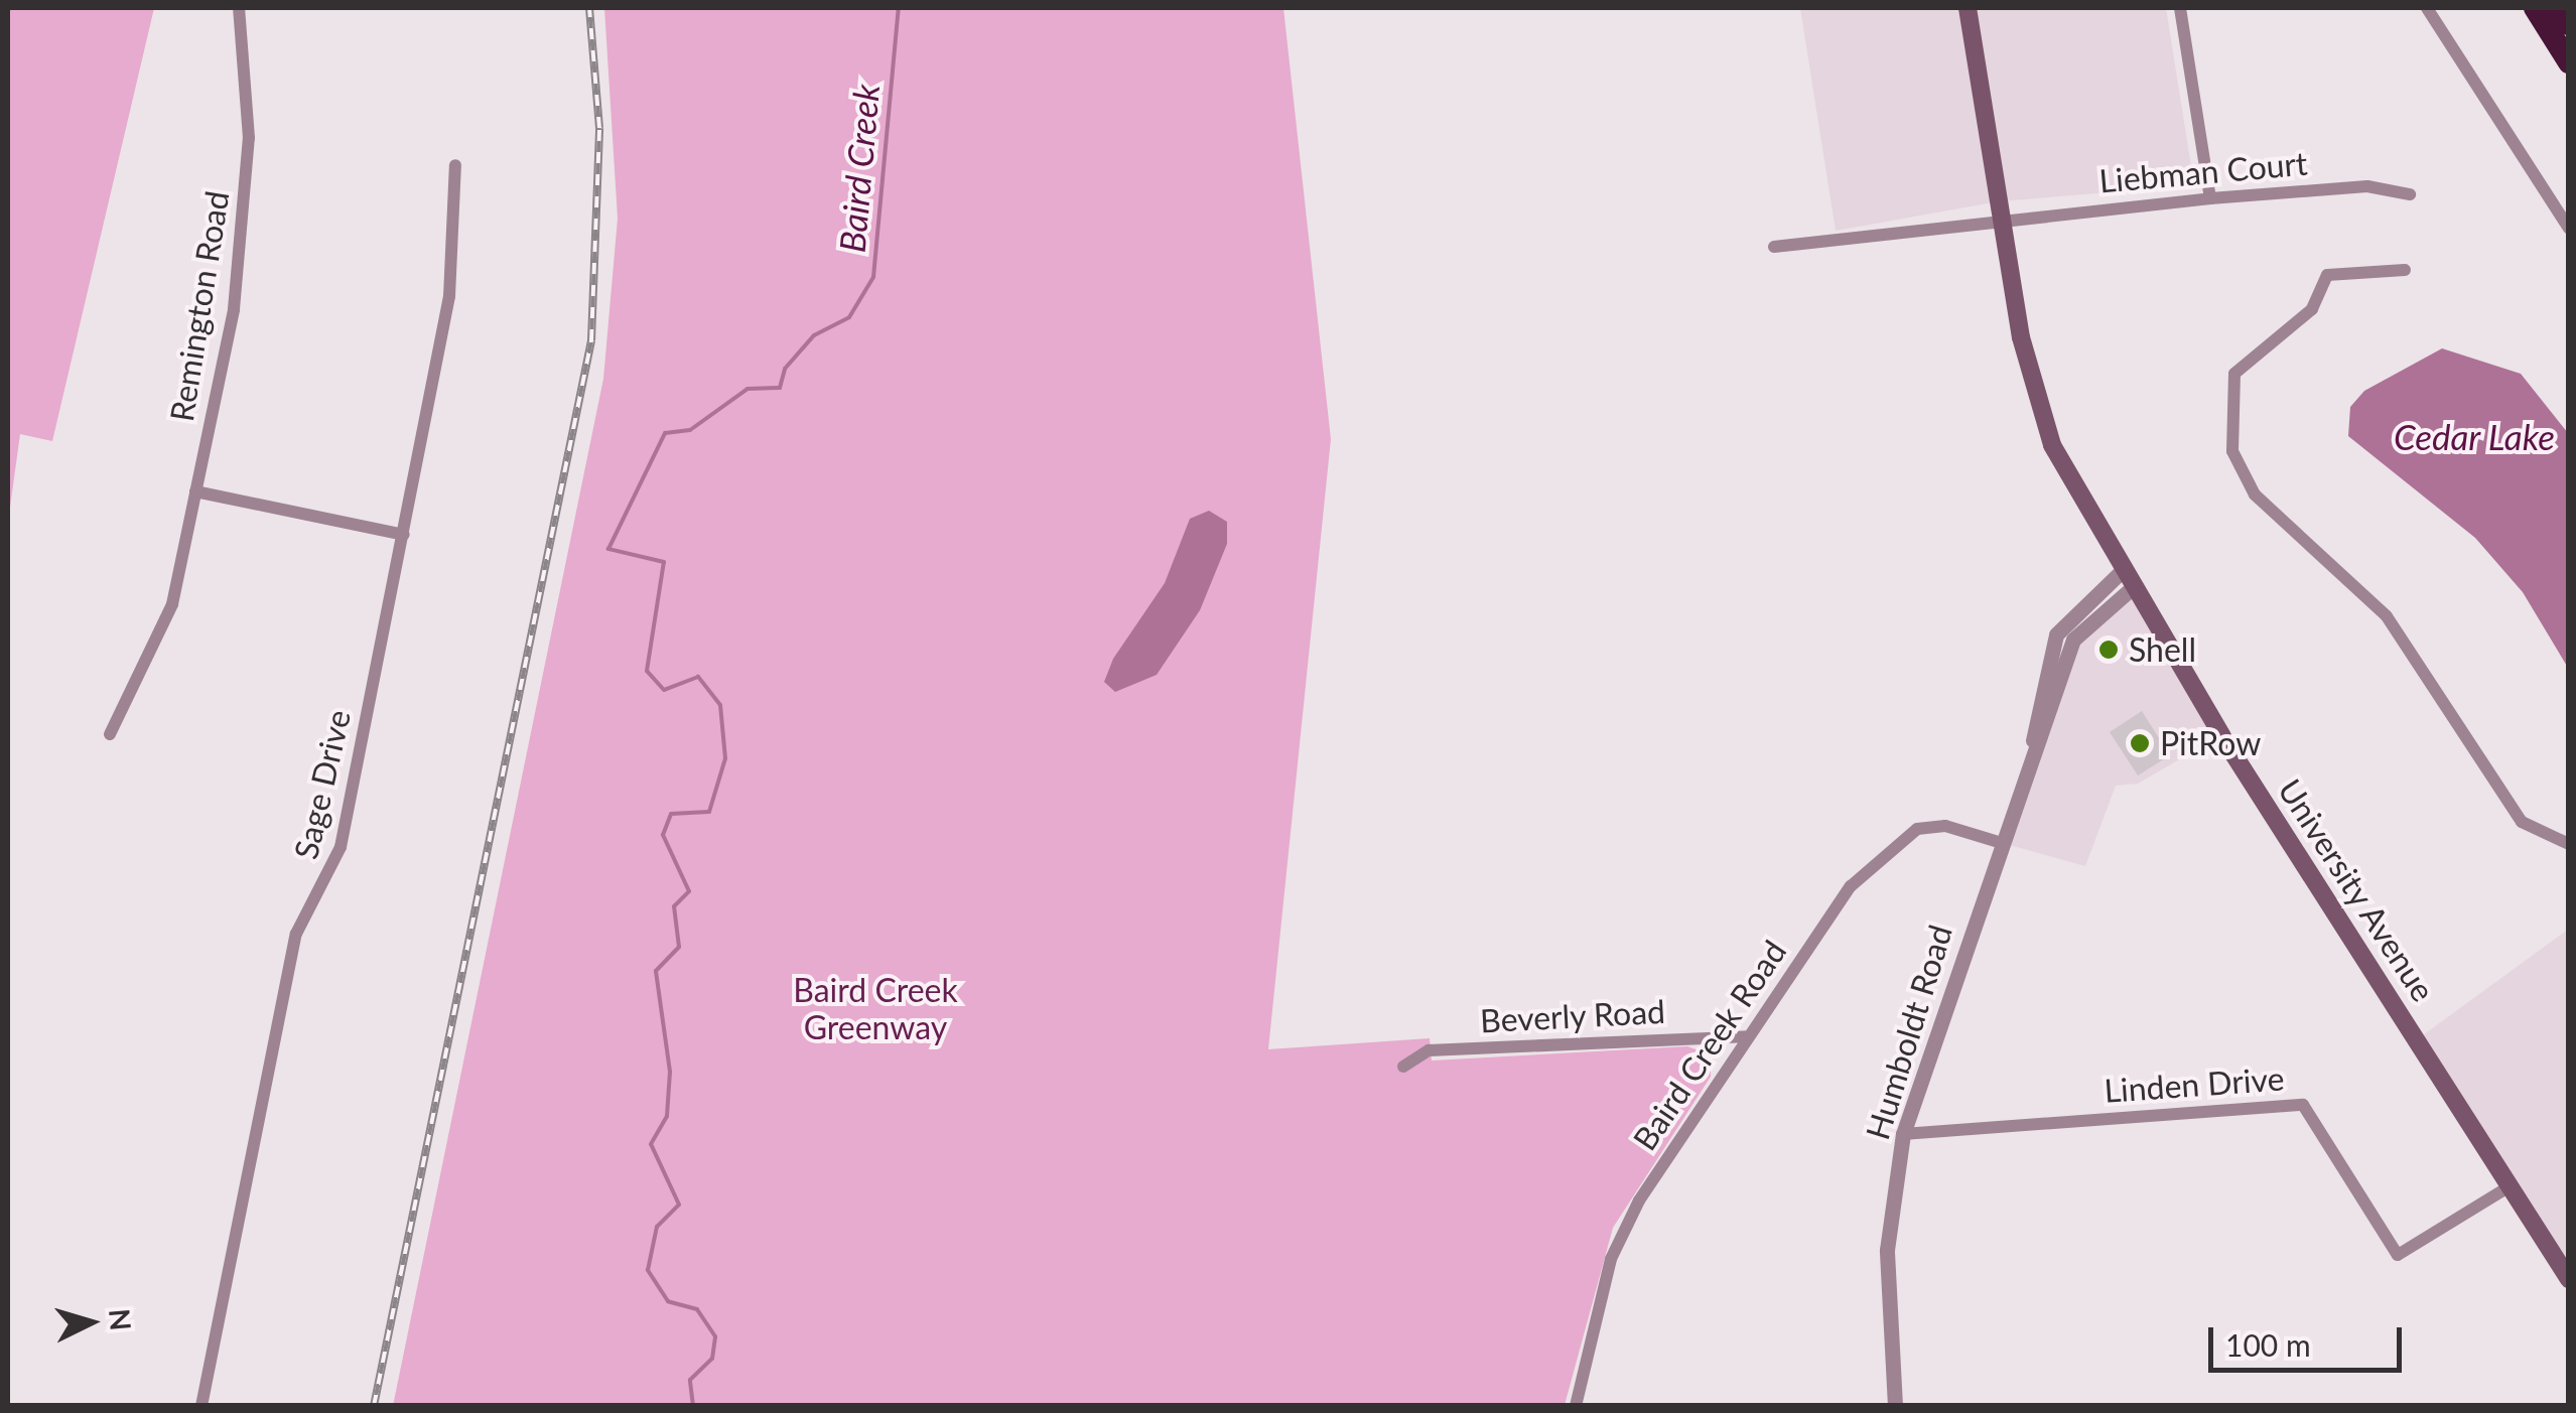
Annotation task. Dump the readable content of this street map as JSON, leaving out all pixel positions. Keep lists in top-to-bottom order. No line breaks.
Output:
{"streets":{"main road":["University Avenue"],"street":["Liebman Court","Remington Road","Sage Drive","Beverly Road","Humboldt Road","Baird Creek Road","Linden Drive"]},"crossings":[["Liebman Court","University Avenue"],["University Avenue","Humboldt Road"],["University Avenue","Linden Drive"],["Beverly Road","Baird Creek Road"],["Humboldt Road","Baird Creek Road"],["Humboldt Road","Linden Drive"]],"water":["Baird Creek","Cedar Lake"],"parks":["Baird Creek Greenway"],"places":["Shell","PitRow"],"scale_bar":"100 m","north":"right"}
